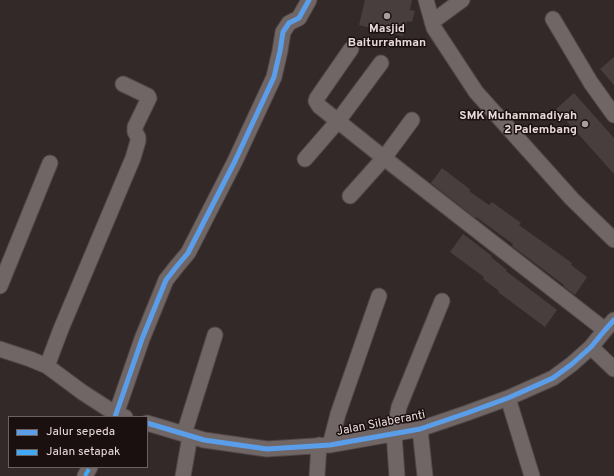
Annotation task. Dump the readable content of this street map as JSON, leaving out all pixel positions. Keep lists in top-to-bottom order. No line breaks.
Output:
{"streets":{"street":["Jalan Silaberanti"]},"places":["Masjid Baiturrahman","SMK Muhammadiyah 2 Palembang"],"legend":["Jalur sepeda","Jalan setapak"]}
